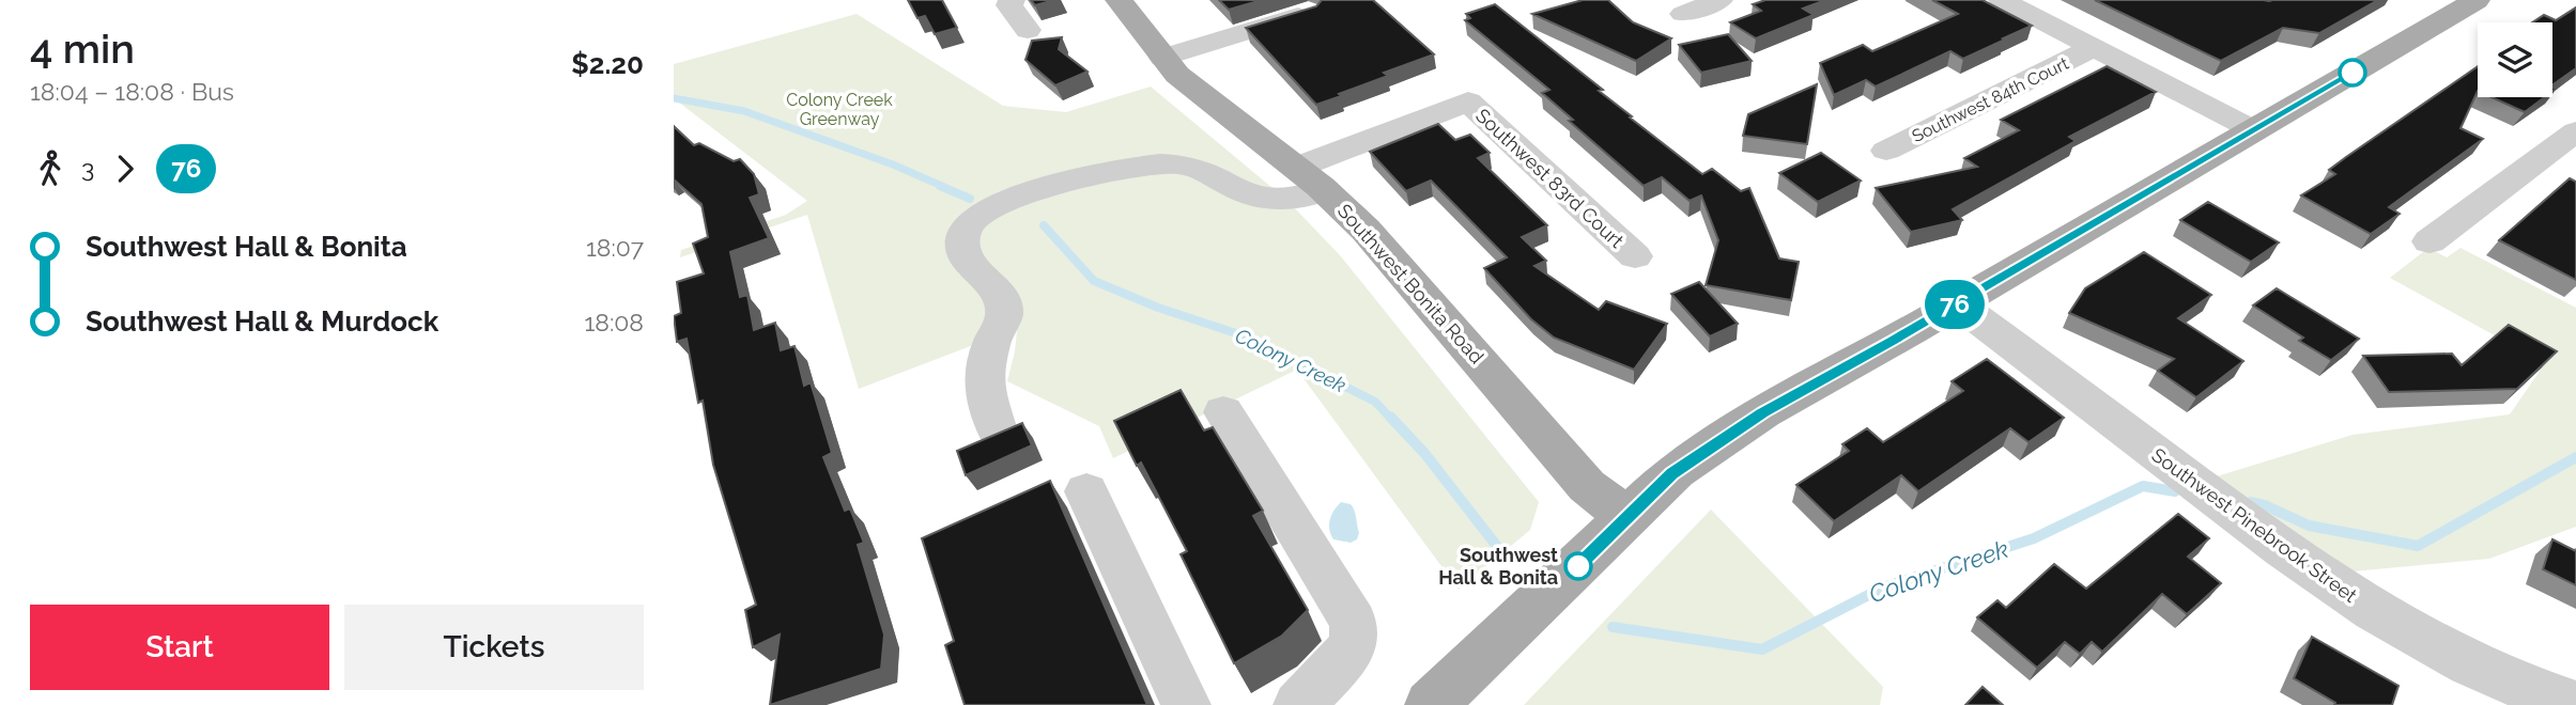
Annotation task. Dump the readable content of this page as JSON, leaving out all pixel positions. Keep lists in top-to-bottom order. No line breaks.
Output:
{"streets":{"main road":["Southwest Bonita Road"],"street":["Southwest 84th Court","Southwest 83rd Court","Southwest Pinebrook Street"]},"crossings":[["Southwest 83rd Court","Southwest Bonita Road"]],"water":["Colony Creek"],"parks":["Colony Creek Greenway"],"places":["Southwest Hall & Bonita"],"lines":["bus line 76"],"page":{"heading":["4 min","18:04 – 18:08 · Bus","$2.20"],"on_map":"76","legs":["3","76"],"list":[{"name":"Southwest Hall & Bonita","value":"18:07"},{"name":"Southwest Hall & Murdock","value":"18:08"}],"buttons":["Start","Tickets"]}}
